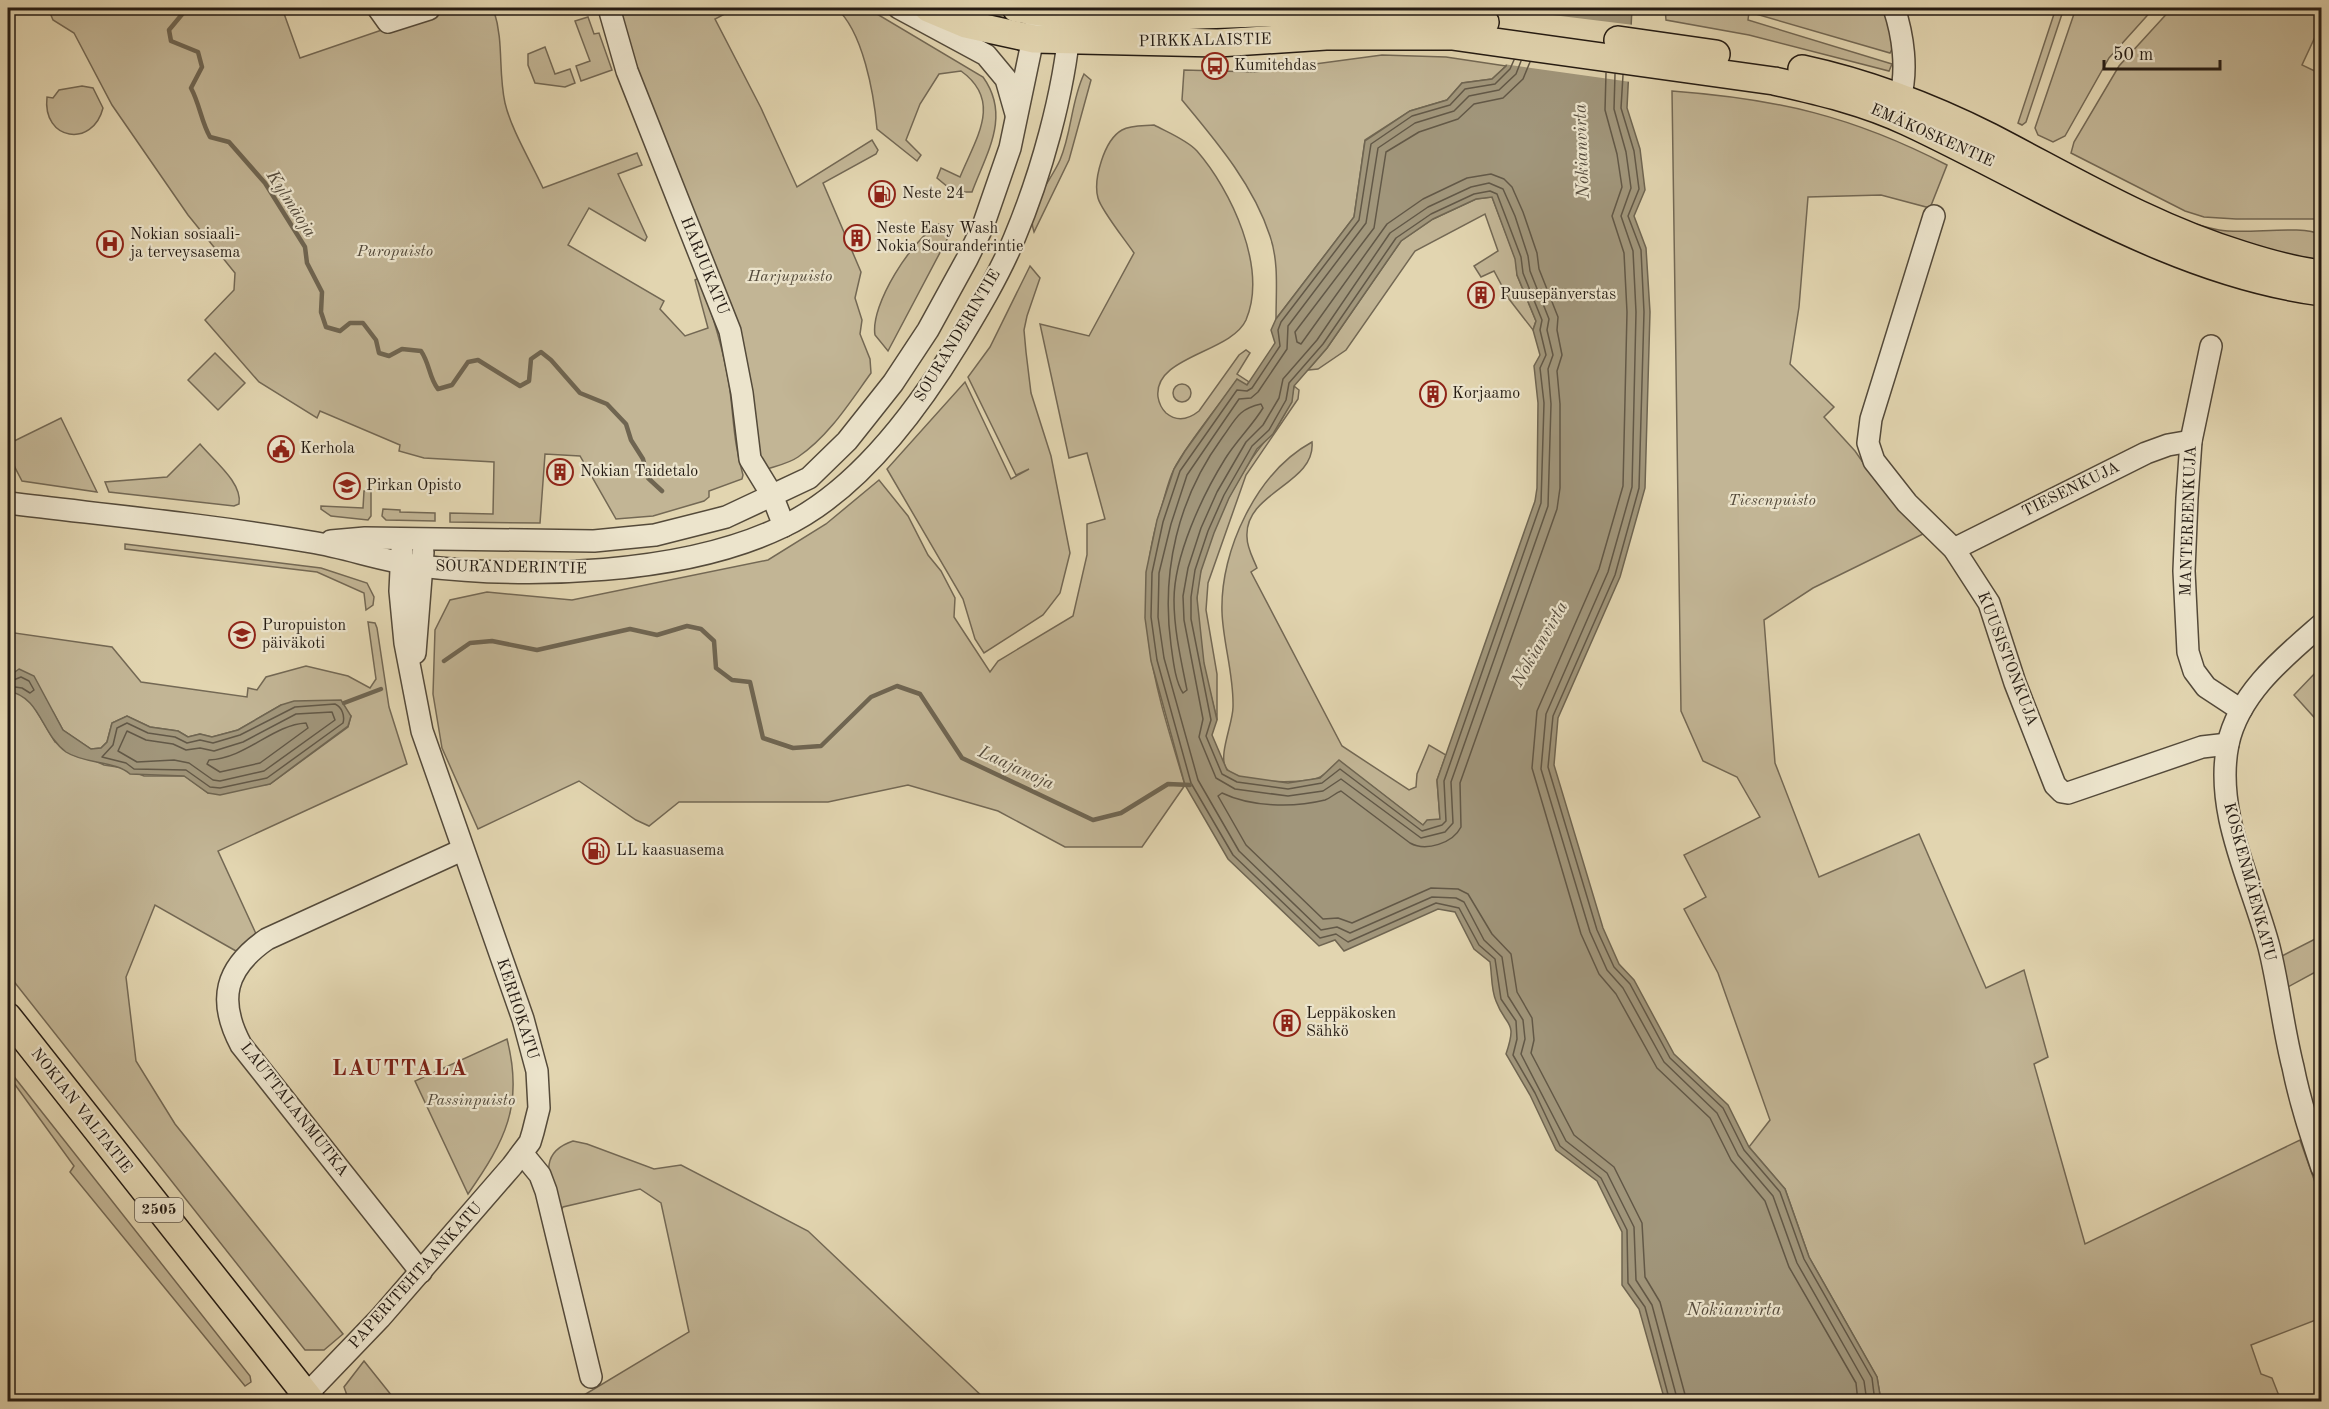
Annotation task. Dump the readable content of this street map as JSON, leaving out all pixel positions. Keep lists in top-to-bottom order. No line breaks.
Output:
{"streets":{"main road":["PIRKKALAISTIE","EMÄKOSKENTIE","NOKIAN VALTATIE","2505"],"street":["HARJUKATU","SOURANDERINTIE","TIESENKUJA","MANTEREENKUJA","KUUSISTONKUJA","KOSKENMÄENKATU","KERHOKATU","LAUTTALANMUTKA","PAPERITEHTAANKATU"]},"crossings":[["PIRKKALAISTIE","EMÄKOSKENTIE"],["PIRKKALAISTIE","SOURANDERINTIE"],["HARJUKATU","SOURANDERINTIE"],["SOURANDERINTIE","KERHOKATU"],["TIESENKUJA","MANTEREENKUJA"],["TIESENKUJA","KUUSISTONKUJA"],["MANTEREENKUJA","KOSKENMÄENKATU"],["KUUSISTONKUJA","KOSKENMÄENKATU"],["KERHOKATU","LAUTTALANMUTKA"],["KERHOKATU","PAPERITEHTAANKATU"],["LAUTTALANMUTKA","PAPERITEHTAANKATU"],["NOKIAN VALTATIE","PAPERITEHTAANKATU"]],"districts":["LAUTTALA"],"water":["Nokianvirta","Kylmäoja","Laajanoja"],"parks":["Puropuisto","Harjupuisto","Tiesenpuisto","Passinpuisto"],"places":{"bus stop":["Kumitehdas"],"fuel station":["Neste 24","LL kaasuasema"],"building":["Neste Easy Wash Nokia Souranderintie","Puusepänverstas","Korjaamo","Nokian Taidetalo","Leppäkosken Sähkö"],"hospital":["Nokian sosiaali- ja terveysasema"],"public building":["Kerhola"],"school or university":["Pirkan Opisto","Puropuiston päiväkoti"]},"scale_bar":"50 m"}
